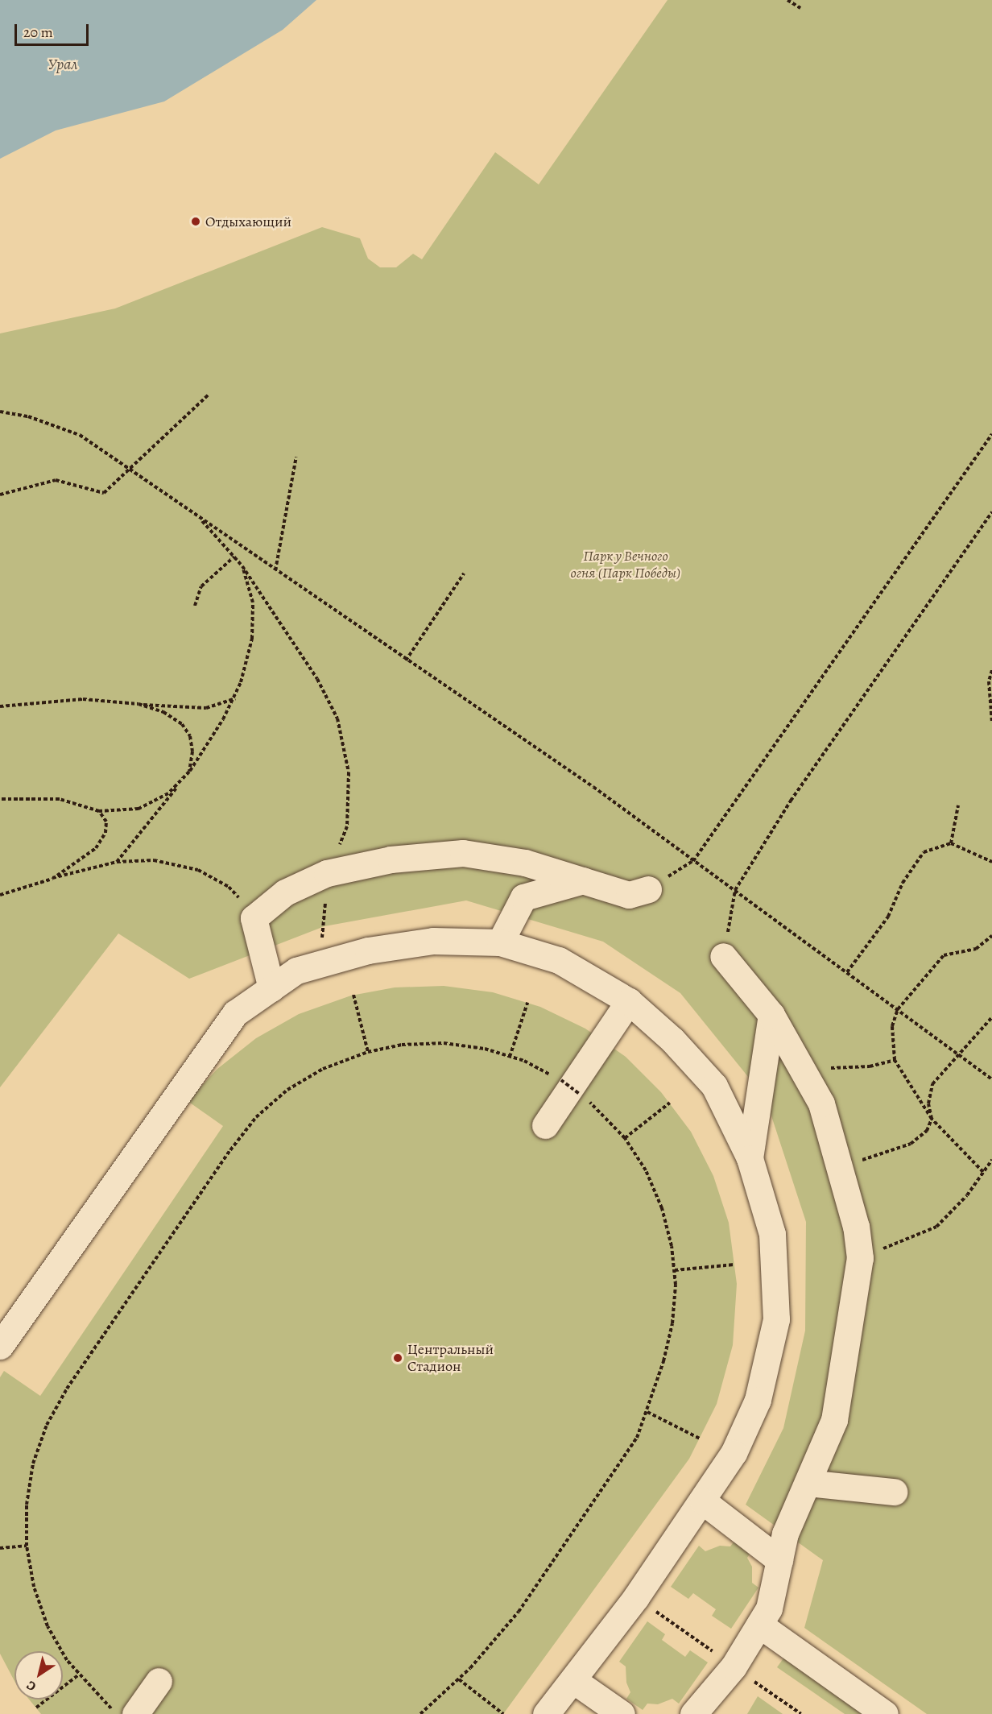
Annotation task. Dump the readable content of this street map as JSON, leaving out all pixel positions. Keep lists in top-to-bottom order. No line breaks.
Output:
{"water":["Урал"],"parks":["Парк у Вечного огня (Парк Победы)"],"places":["Отдыхающий","Центральный Стадион"],"scale_bar":"20 m","north":"bottom left"}
